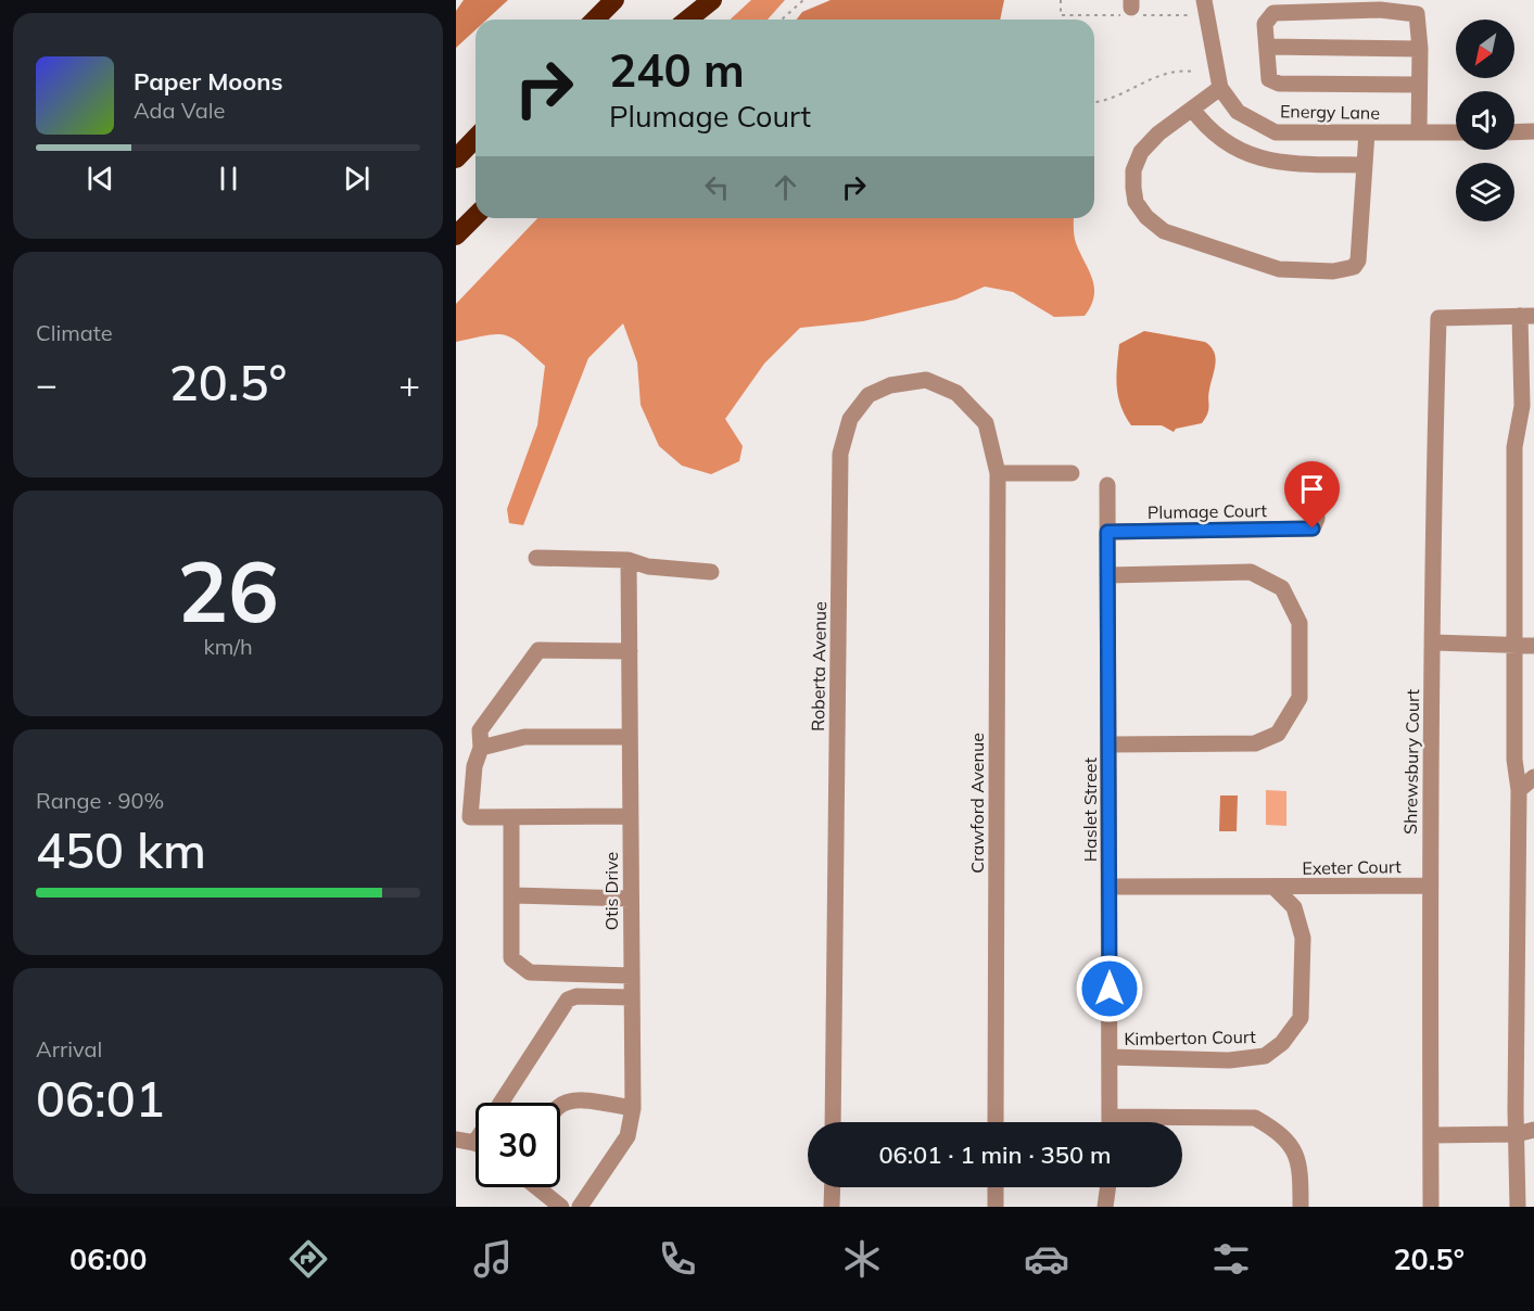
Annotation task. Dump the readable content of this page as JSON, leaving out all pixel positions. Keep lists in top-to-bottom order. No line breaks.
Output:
{"streets":{"street":["Energy Lane","Plumage Court","Roberta Avenue","Shrewsbury Court","Crawford Avenue","Haslet Street","Exeter Court","Otis Drive","Kimberton Court"]},"crossings":[["Plumage Court","Haslet Street"],["Roberta Avenue","Crawford Avenue"],["Shrewsbury Court","Exeter Court"],["Haslet Street","Kimberton Court"],["Exeter Court","Kimberton Court"]],"north":"bottom left","page":{"turn":["240 m","Plumage Court"],"song":["Paper Moons","Ada Vale"],"tile":["Climate",["26","km/h"],["Range · 90%","450 km"],["Arrival","06:01"]],"heat":["−","20.5°","+"],"limit":"30","trip":"06:01 · 1 min · 350 m","tabs":["06:00","20.5°"]}}
